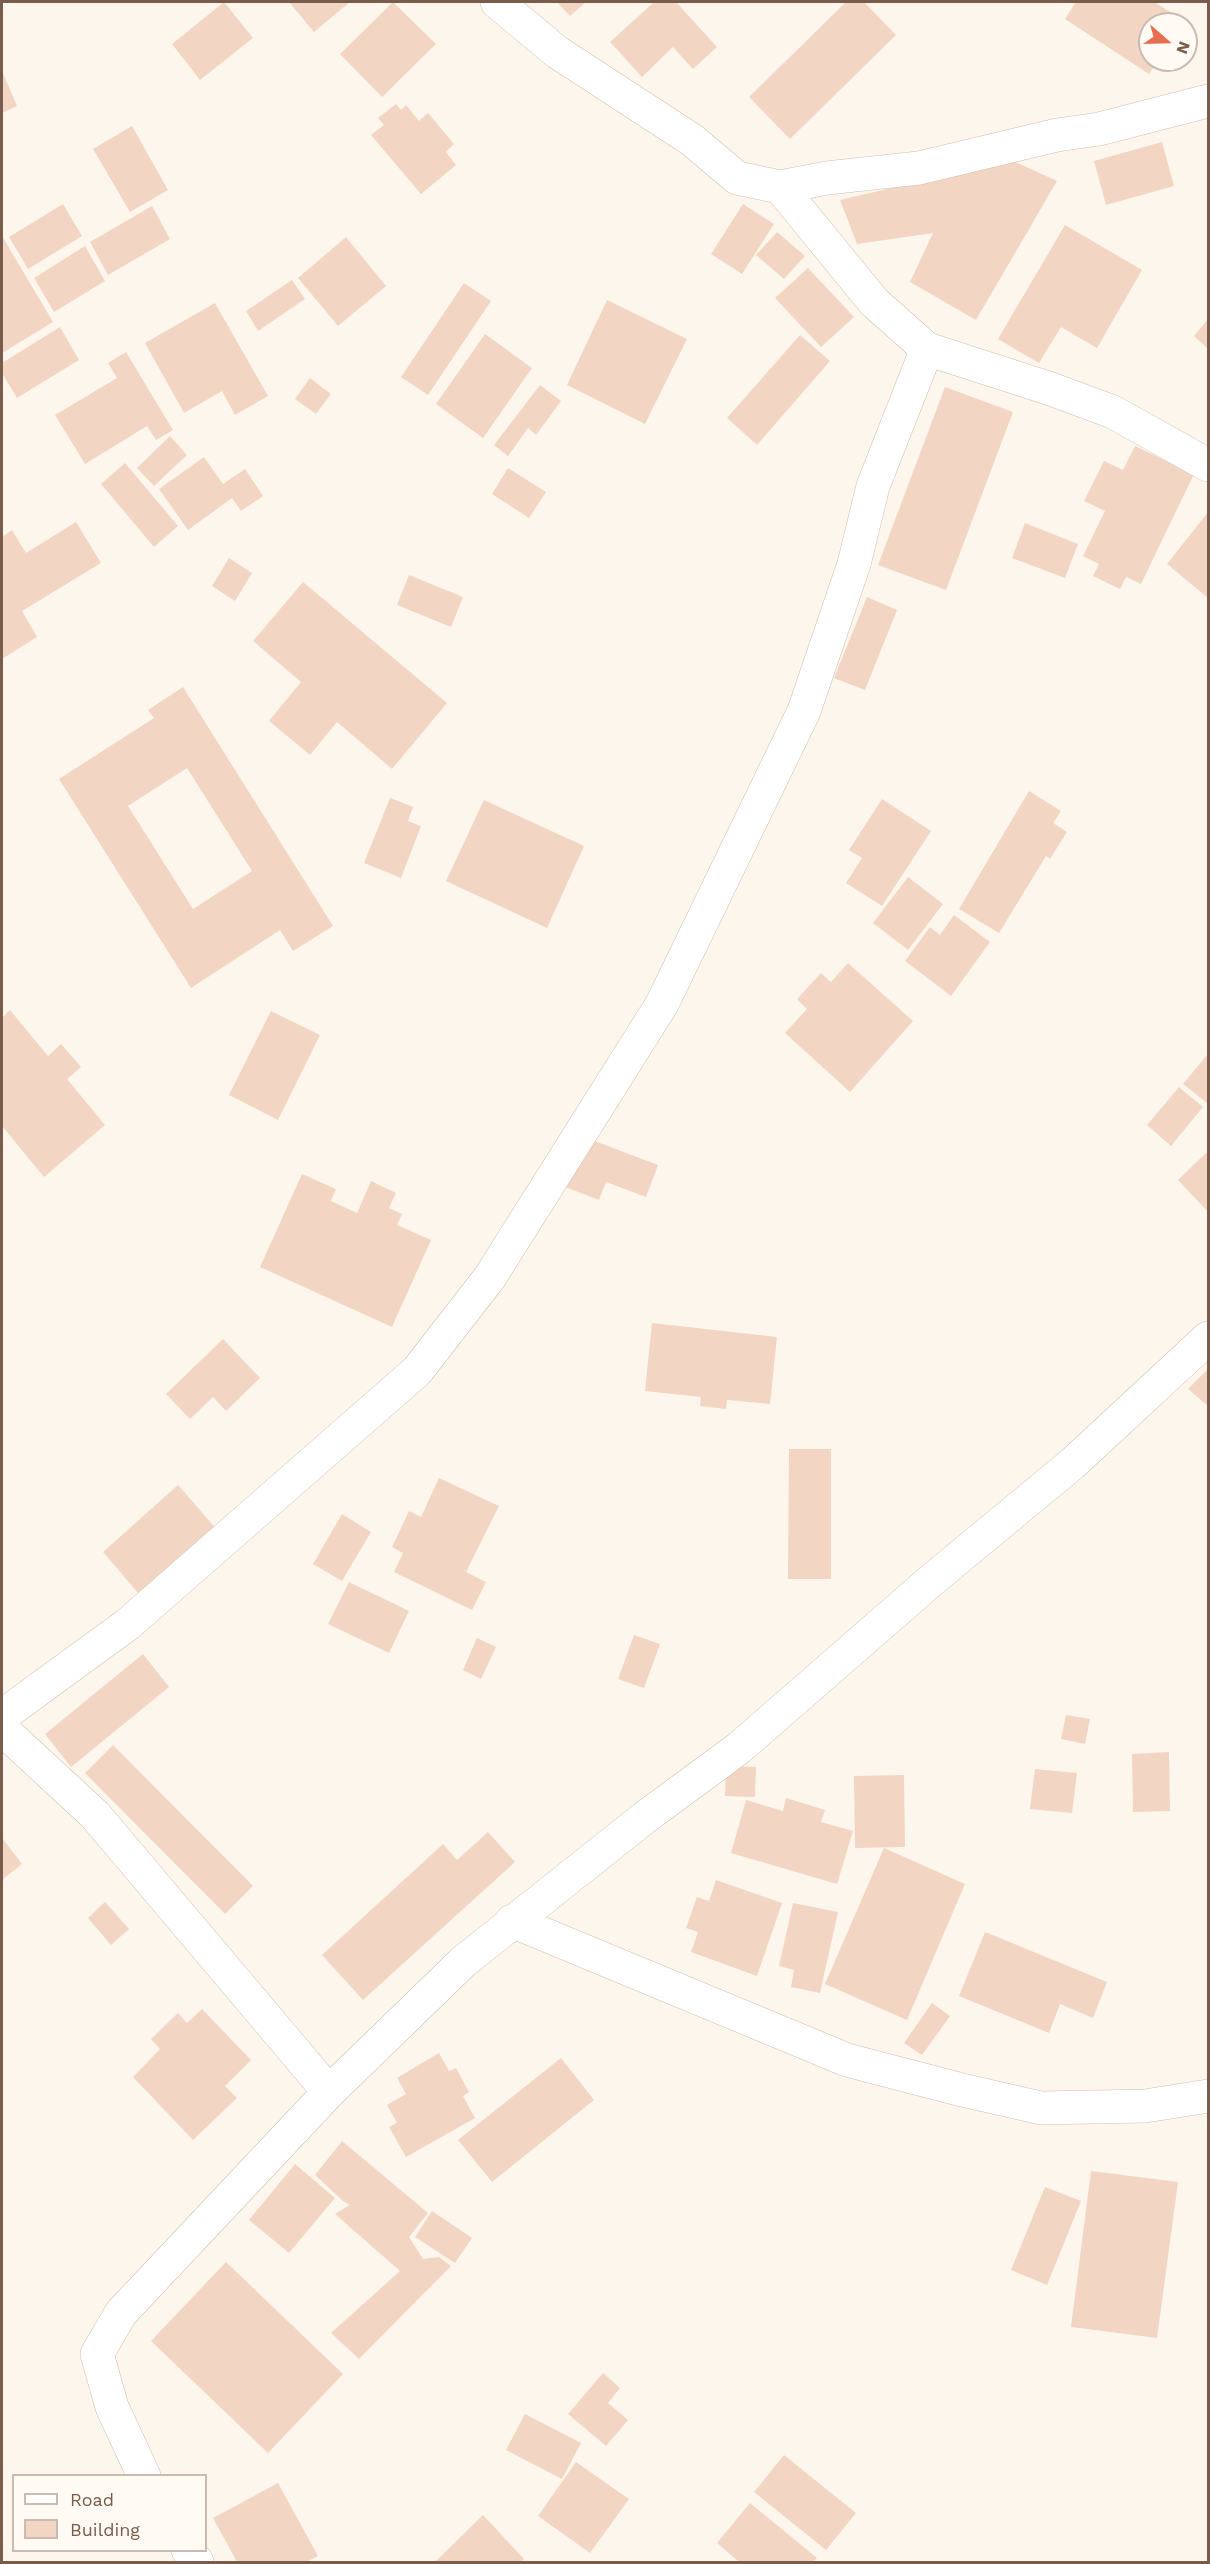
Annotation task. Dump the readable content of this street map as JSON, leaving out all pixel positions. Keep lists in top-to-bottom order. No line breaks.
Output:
{"legend":["Road","Building"],"north":"right"}
